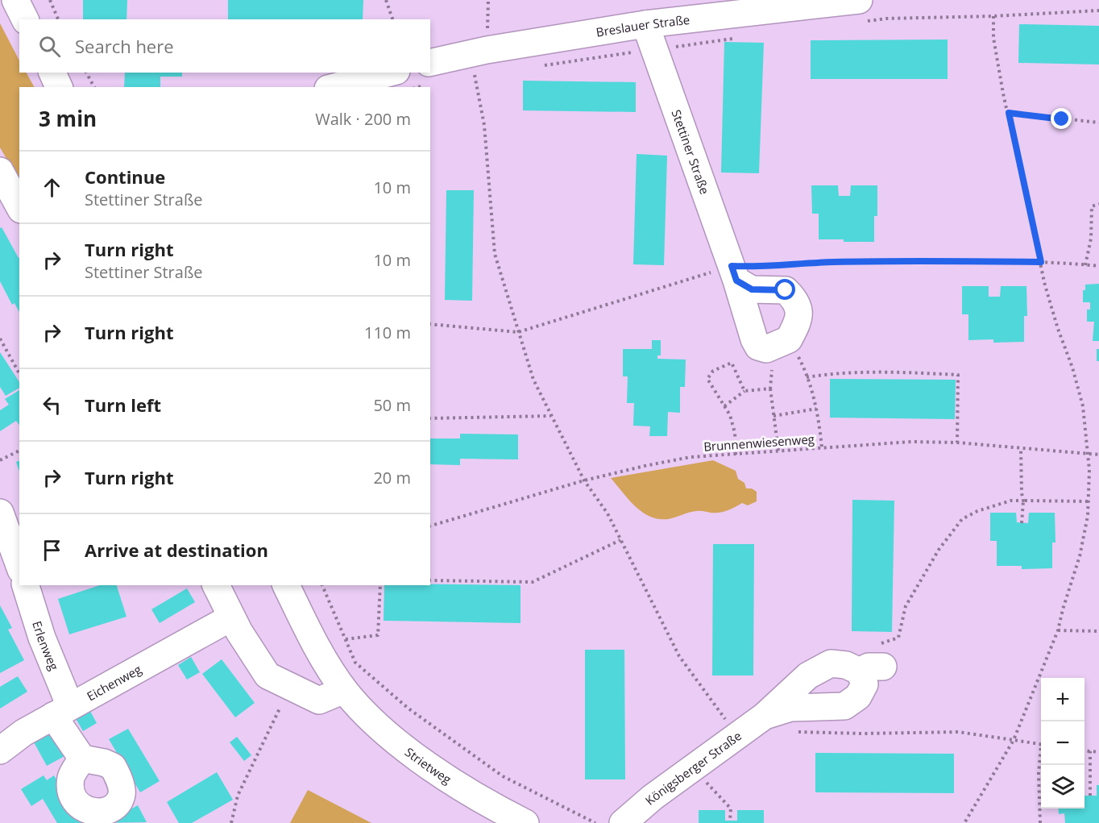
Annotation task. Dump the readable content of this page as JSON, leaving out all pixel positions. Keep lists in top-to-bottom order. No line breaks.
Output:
{"streets":{"street":["Breslauer Straße","Stettiner Straße","Erlenweg","Eichenweg","Strietweg","Königsberger Straße"],"path":["Brunnenwiesenweg"]},"crossings":[["Breslauer Straße","Stettiner Straße"],["Erlenweg","Eichenweg"]],"page":{"search":"Search here","heading":["3 min","Walk · 200 m"],"list":[["Continue","Stettiner Straße","10 m"],["Turn right","Stettiner Straße","10 m"],["Turn right","110 m"],["Turn left","50 m"],["Turn right","20 m"],"Arrive at destination"],"map_buttons":["+","−"]}}
